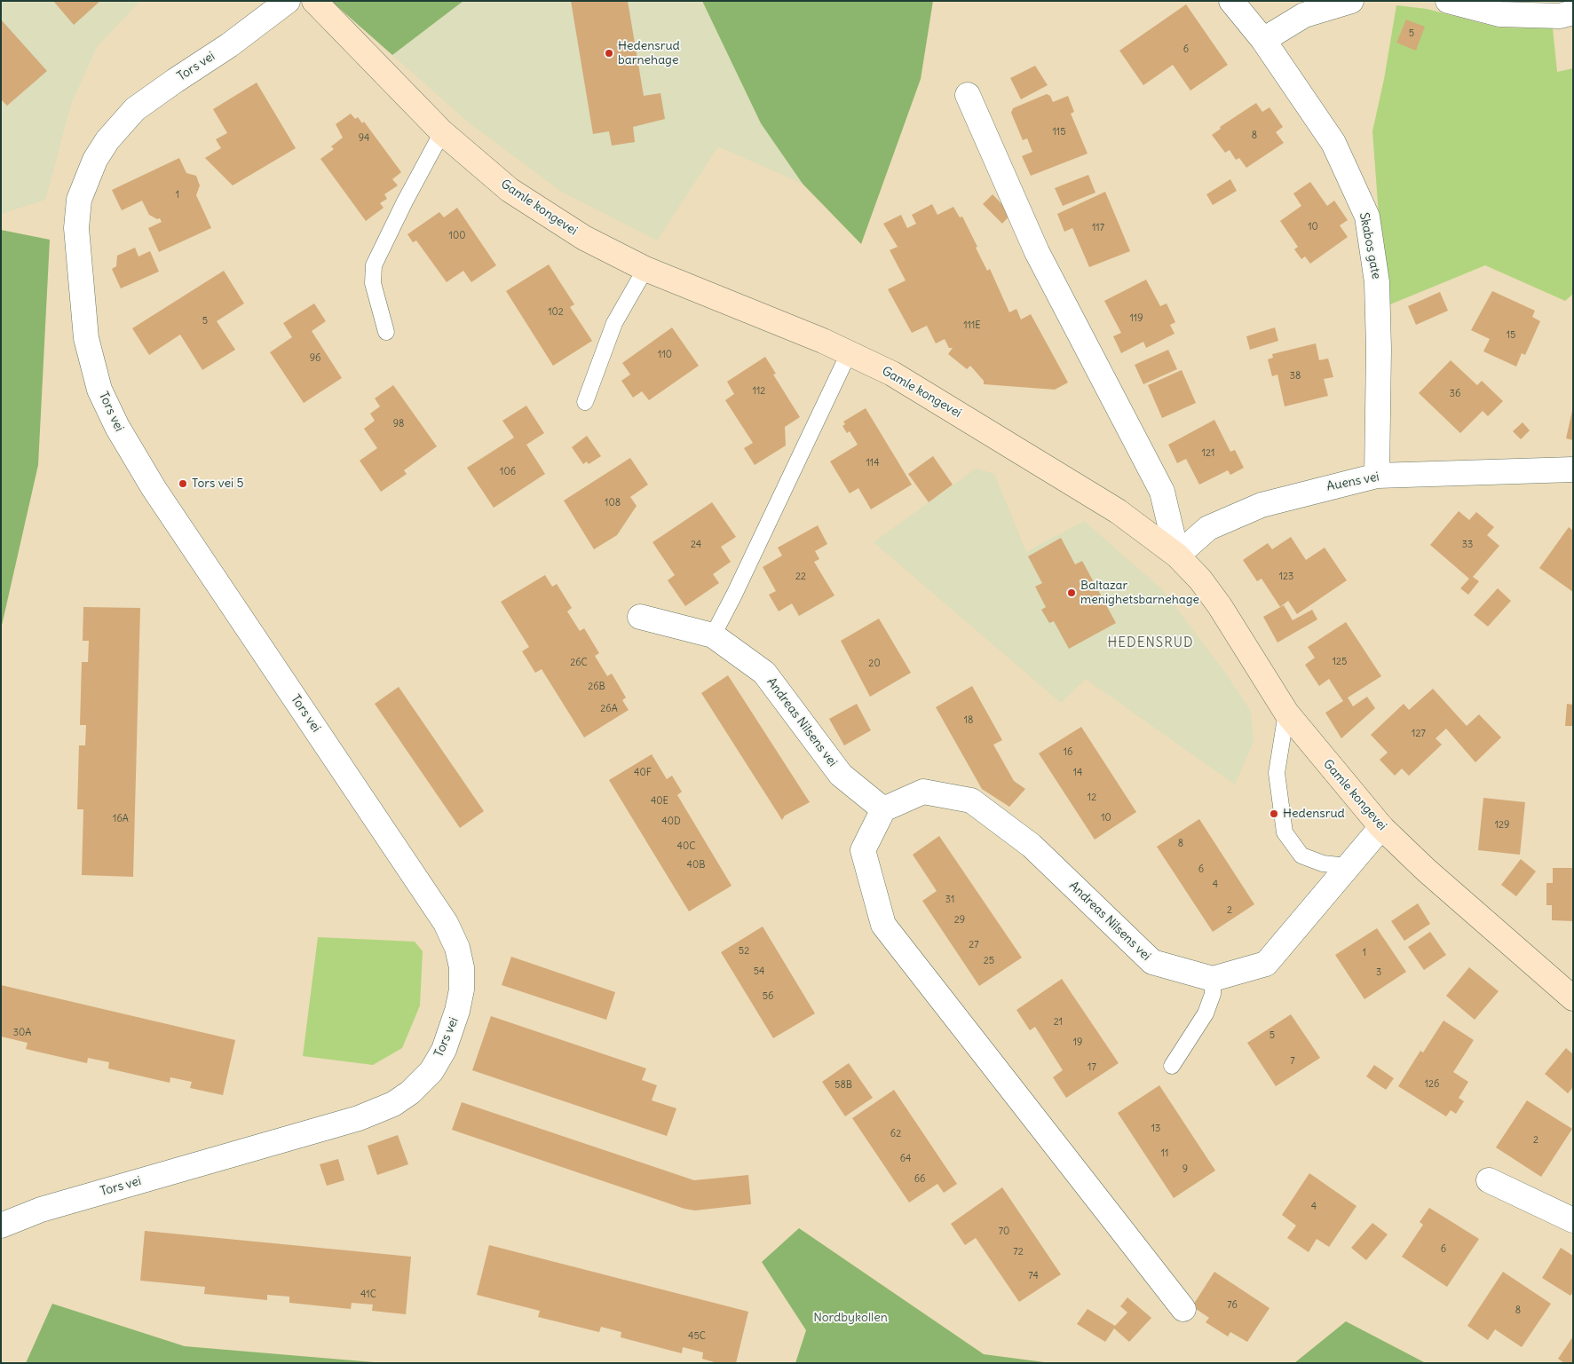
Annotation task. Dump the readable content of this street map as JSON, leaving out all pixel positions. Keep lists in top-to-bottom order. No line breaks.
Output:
{"streets":{"main road":["Gamle kongevei"],"street":["Tors vei","Skabos gate","Auens vei","Andreas Nilsens vei"]},"crossings":[["Gamle kongevei","Auens vei"],["Skabos gate","Auens vei"]],"districts":["HEDENSRUD"],"parks":["Nordbykollen"],"places":["Hedensrud barnehage","Tors vei 5","Baltazar menighetsbarnehage","Hedensrud"],"house_numbers":["5","6","115","8","94","1","10","117","100","102","119","5","111E","15","110","96","38","112","36","98","121","114","106","108","24","33","22","123","125","26C","20","26B","26A","18","127","16","40F","14","12","40E","10","16A","40D","129","8","40C","40B","6","4","31","2","29","27","52","1","25","54","3","56","21","30A","5","19","7","17","126","58B","13","62","2","11","64","9","66","4","70","6","72","74","41C","76","8","45C"]}
